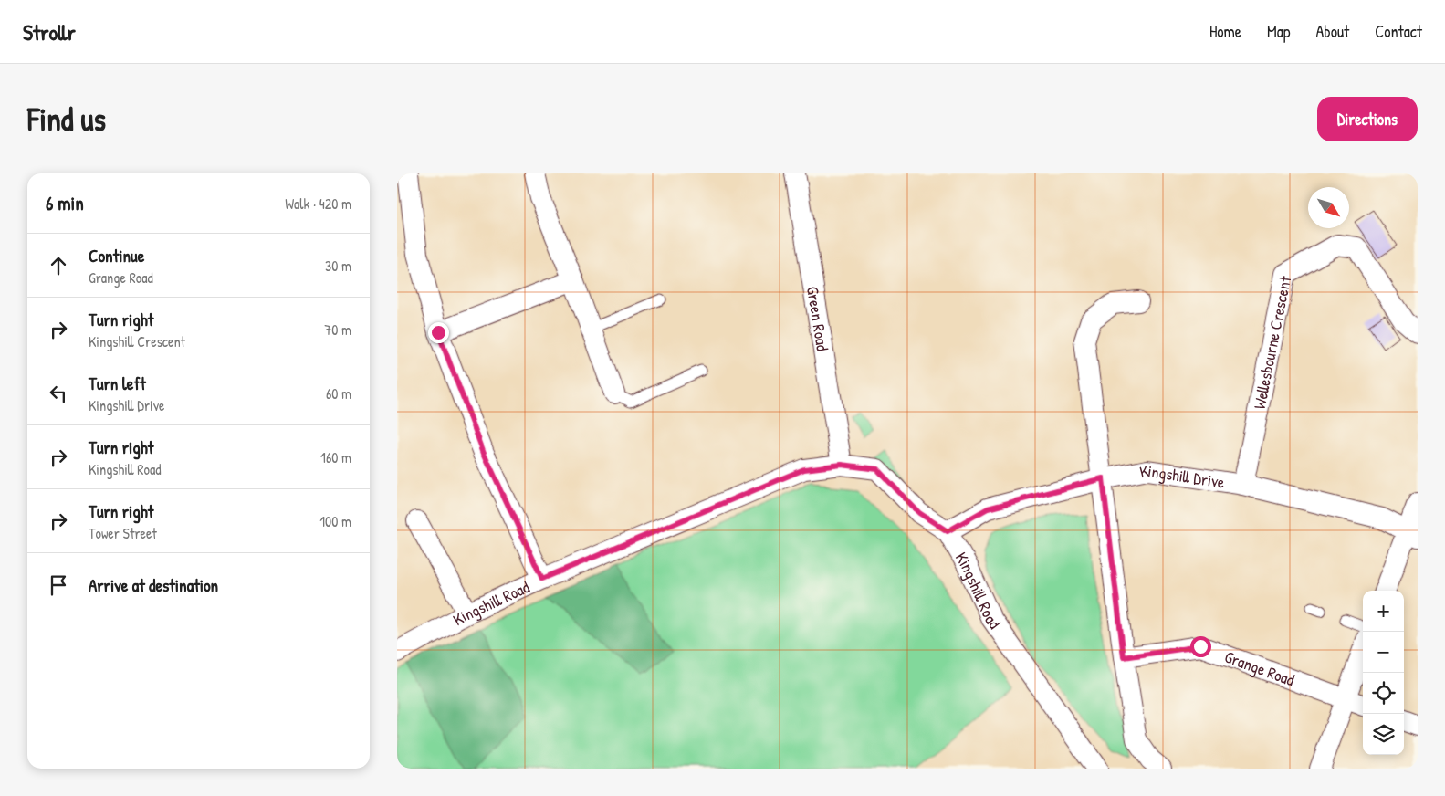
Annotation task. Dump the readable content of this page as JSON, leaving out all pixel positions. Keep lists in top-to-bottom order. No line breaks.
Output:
{"streets":{"street":["Green Road","Wellesbourne Crescent","Kingshill Drive","Kingshill Road","Grange Road"]},"crossings":[["Green Road","Kingshill Road"],["Wellesbourne Crescent","Kingshill Drive"],["Kingshill Drive","Kingshill Road"]],"north":"bottom right","page":{"header":"Strollr","nav":["Home","Map","About","Contact"],"buttons":"Directions","title":"Find us","heading":["6 min","Walk · 420 m"],"list":[["Continue","Grange Road","30 m"],["Turn right","Kingshill Crescent","70 m"],["Turn left","Kingshill Drive","60 m"],["Turn right","Kingshill Road","160 m"],["Turn right","Tower Street","100 m"],"Arrive at destination"],"map_buttons":["+","−"]}}
